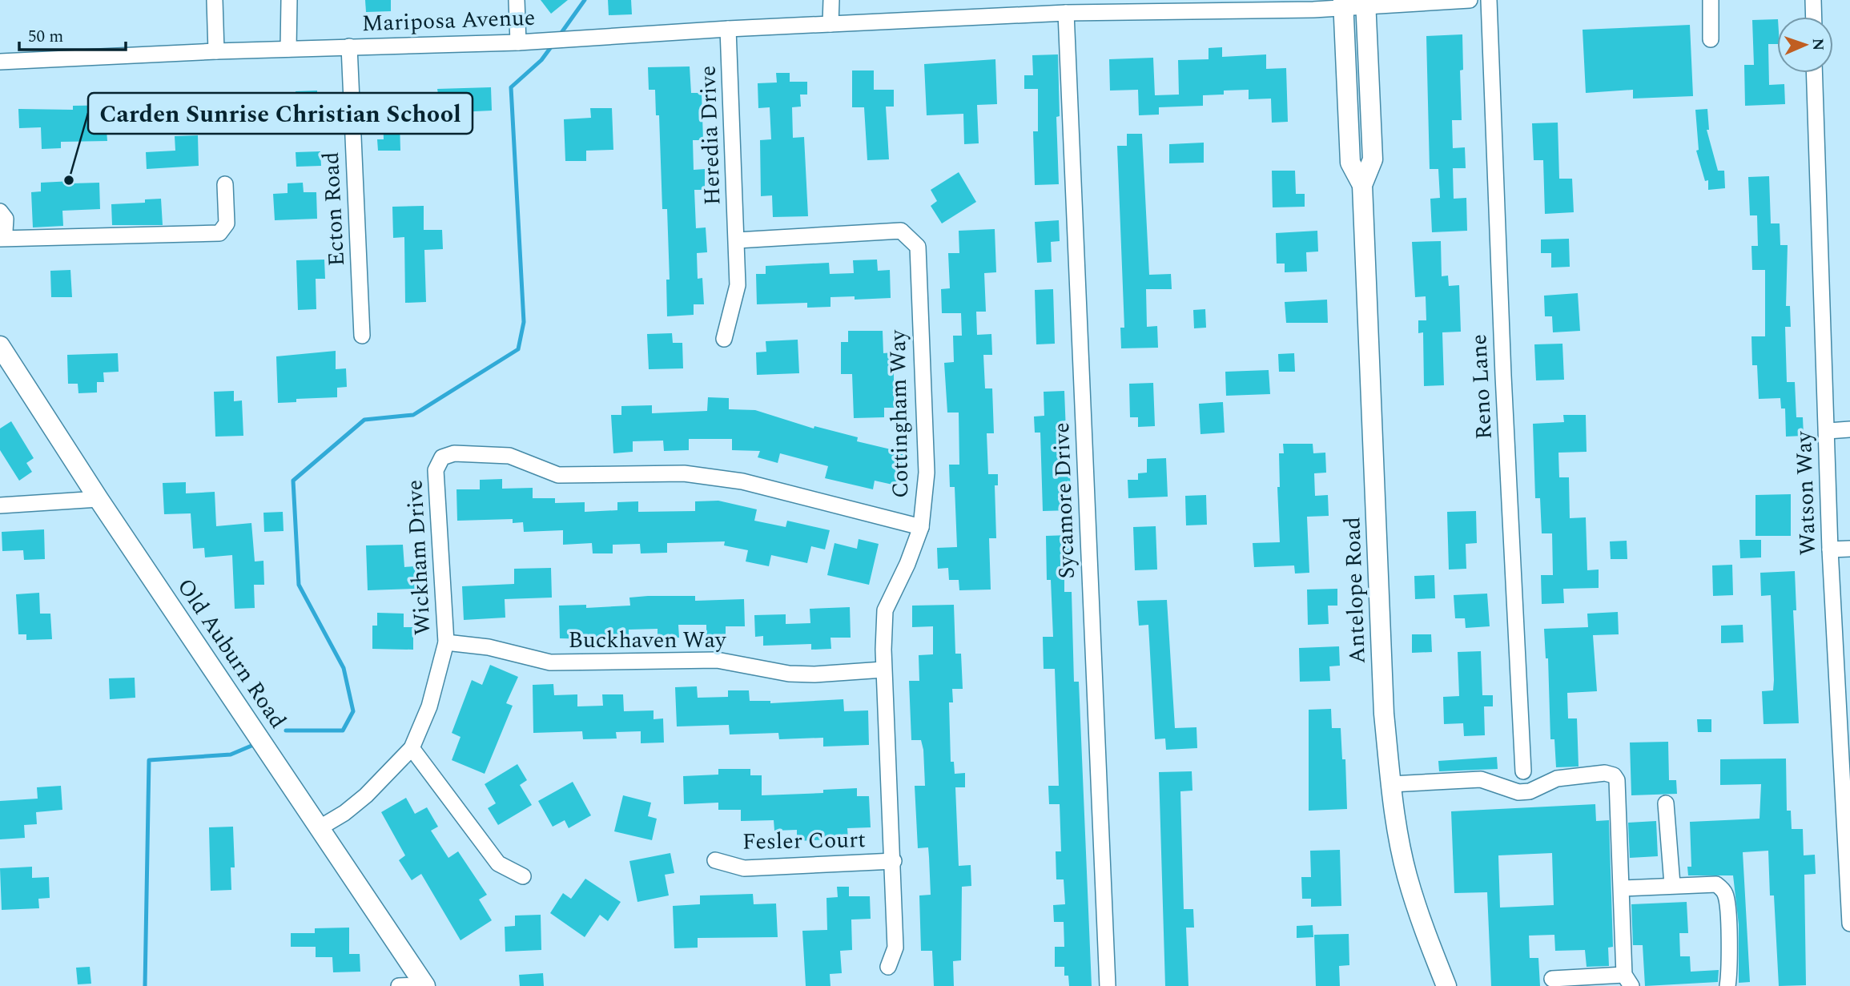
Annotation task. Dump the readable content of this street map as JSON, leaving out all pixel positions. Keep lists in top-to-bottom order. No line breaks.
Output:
{"streets":{"main road":["Antelope Road","Old Auburn Road"],"street":["Mariposa Avenue","Heredia Drive","Ecton Road","Reno Lane","Cottingham Way","Watson Way","Sycamore Drive","Wickham Drive","Buckhaven Way","Fesler Court"]},"crossings":[["Mariposa Avenue","Heredia Drive"],["Mariposa Avenue","Ecton Road"],["Mariposa Avenue","Sycamore Drive"],["Mariposa Avenue","Antelope Road"],["Heredia Drive","Cottingham Way"],["Cottingham Way","Wickham Drive"],["Cottingham Way","Buckhaven Way"],["Cottingham Way","Fesler Court"],["Wickham Drive","Buckhaven Way"],["Wickham Drive","Old Auburn Road"]],"places":["Carden Sunrise Christian School"],"scale_bar":"50 m","north":"right"}
